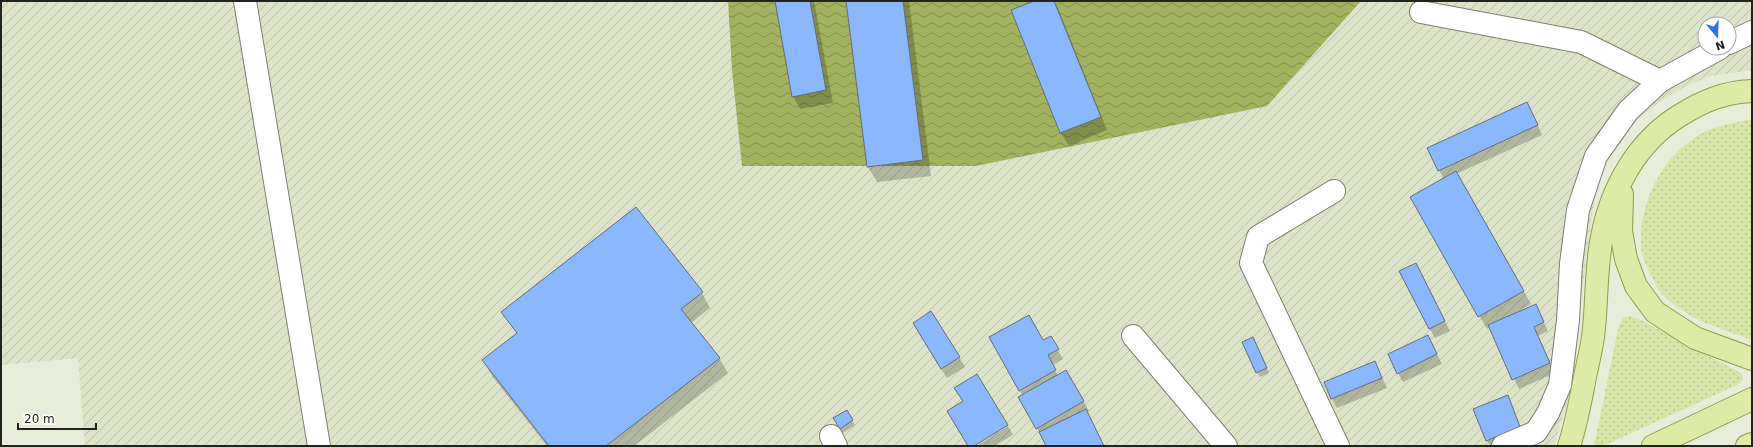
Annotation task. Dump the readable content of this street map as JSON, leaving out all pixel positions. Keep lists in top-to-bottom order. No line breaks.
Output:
{"scale_bar":"20 m","north":"bottom"}
